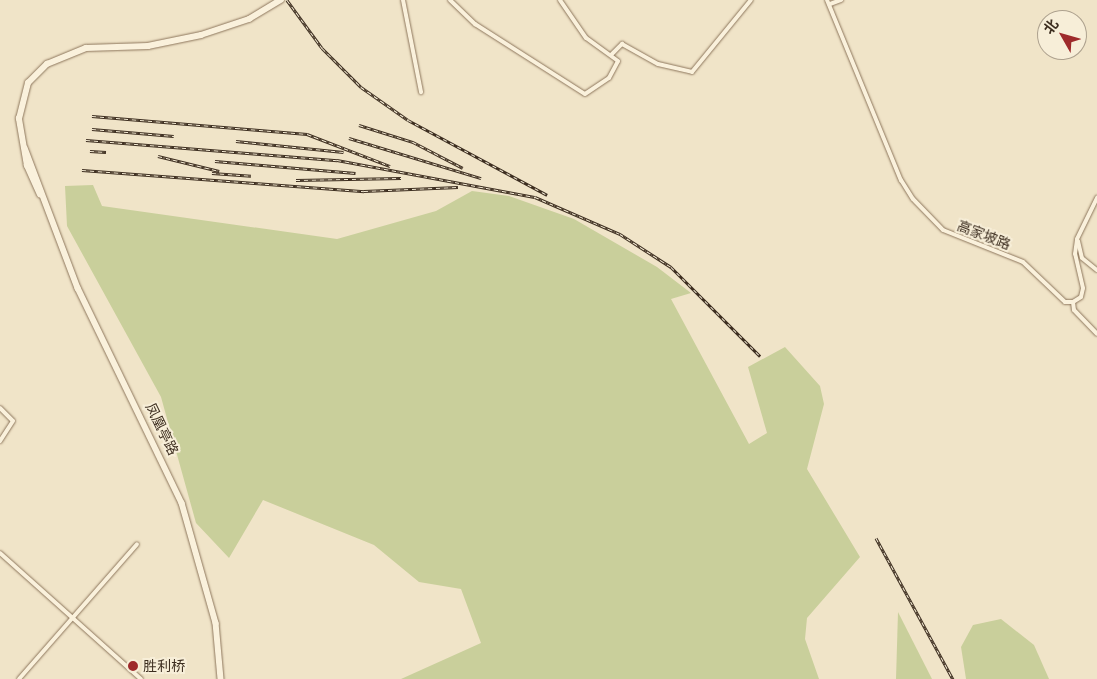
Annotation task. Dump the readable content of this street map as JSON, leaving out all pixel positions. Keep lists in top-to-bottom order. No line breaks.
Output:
{"streets":{"street":["高家坡路","凤凰亭路"]},"places":["胜利桥"],"north":"top left"}
